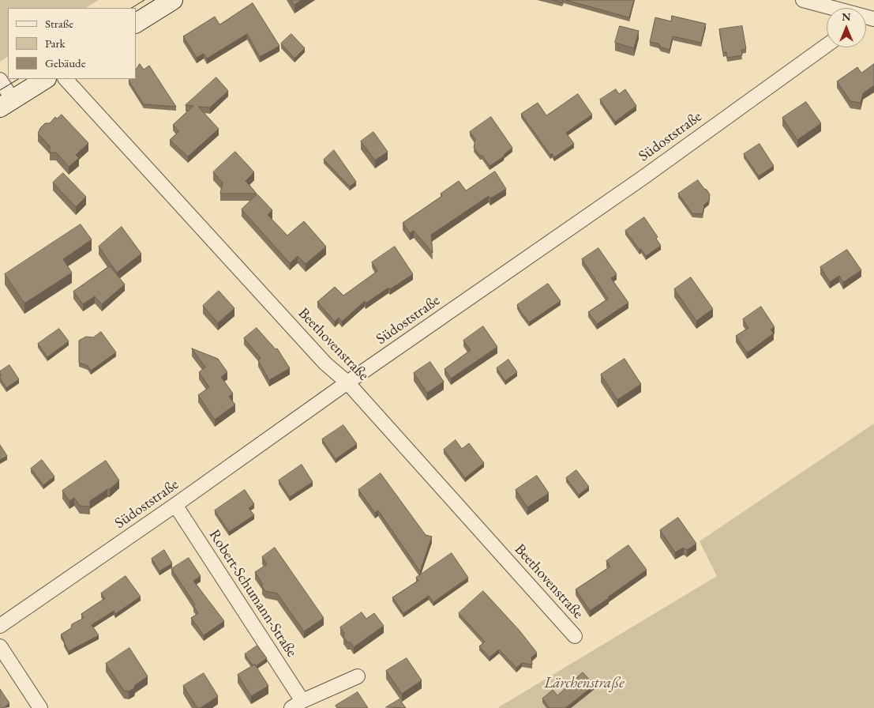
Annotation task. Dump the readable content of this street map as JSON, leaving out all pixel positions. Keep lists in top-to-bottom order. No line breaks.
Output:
{"streets":{"street":["Südoststraße","Beethovenstraße","Robert-Schumann-Straße"]},"crossings":[["Südoststraße","Beethovenstraße"],["Südoststraße","Robert-Schumann-Straße"]],"parks":["Lärchenstraße"],"legend":["Straße","Park","Gebäude"],"north":"top"}
